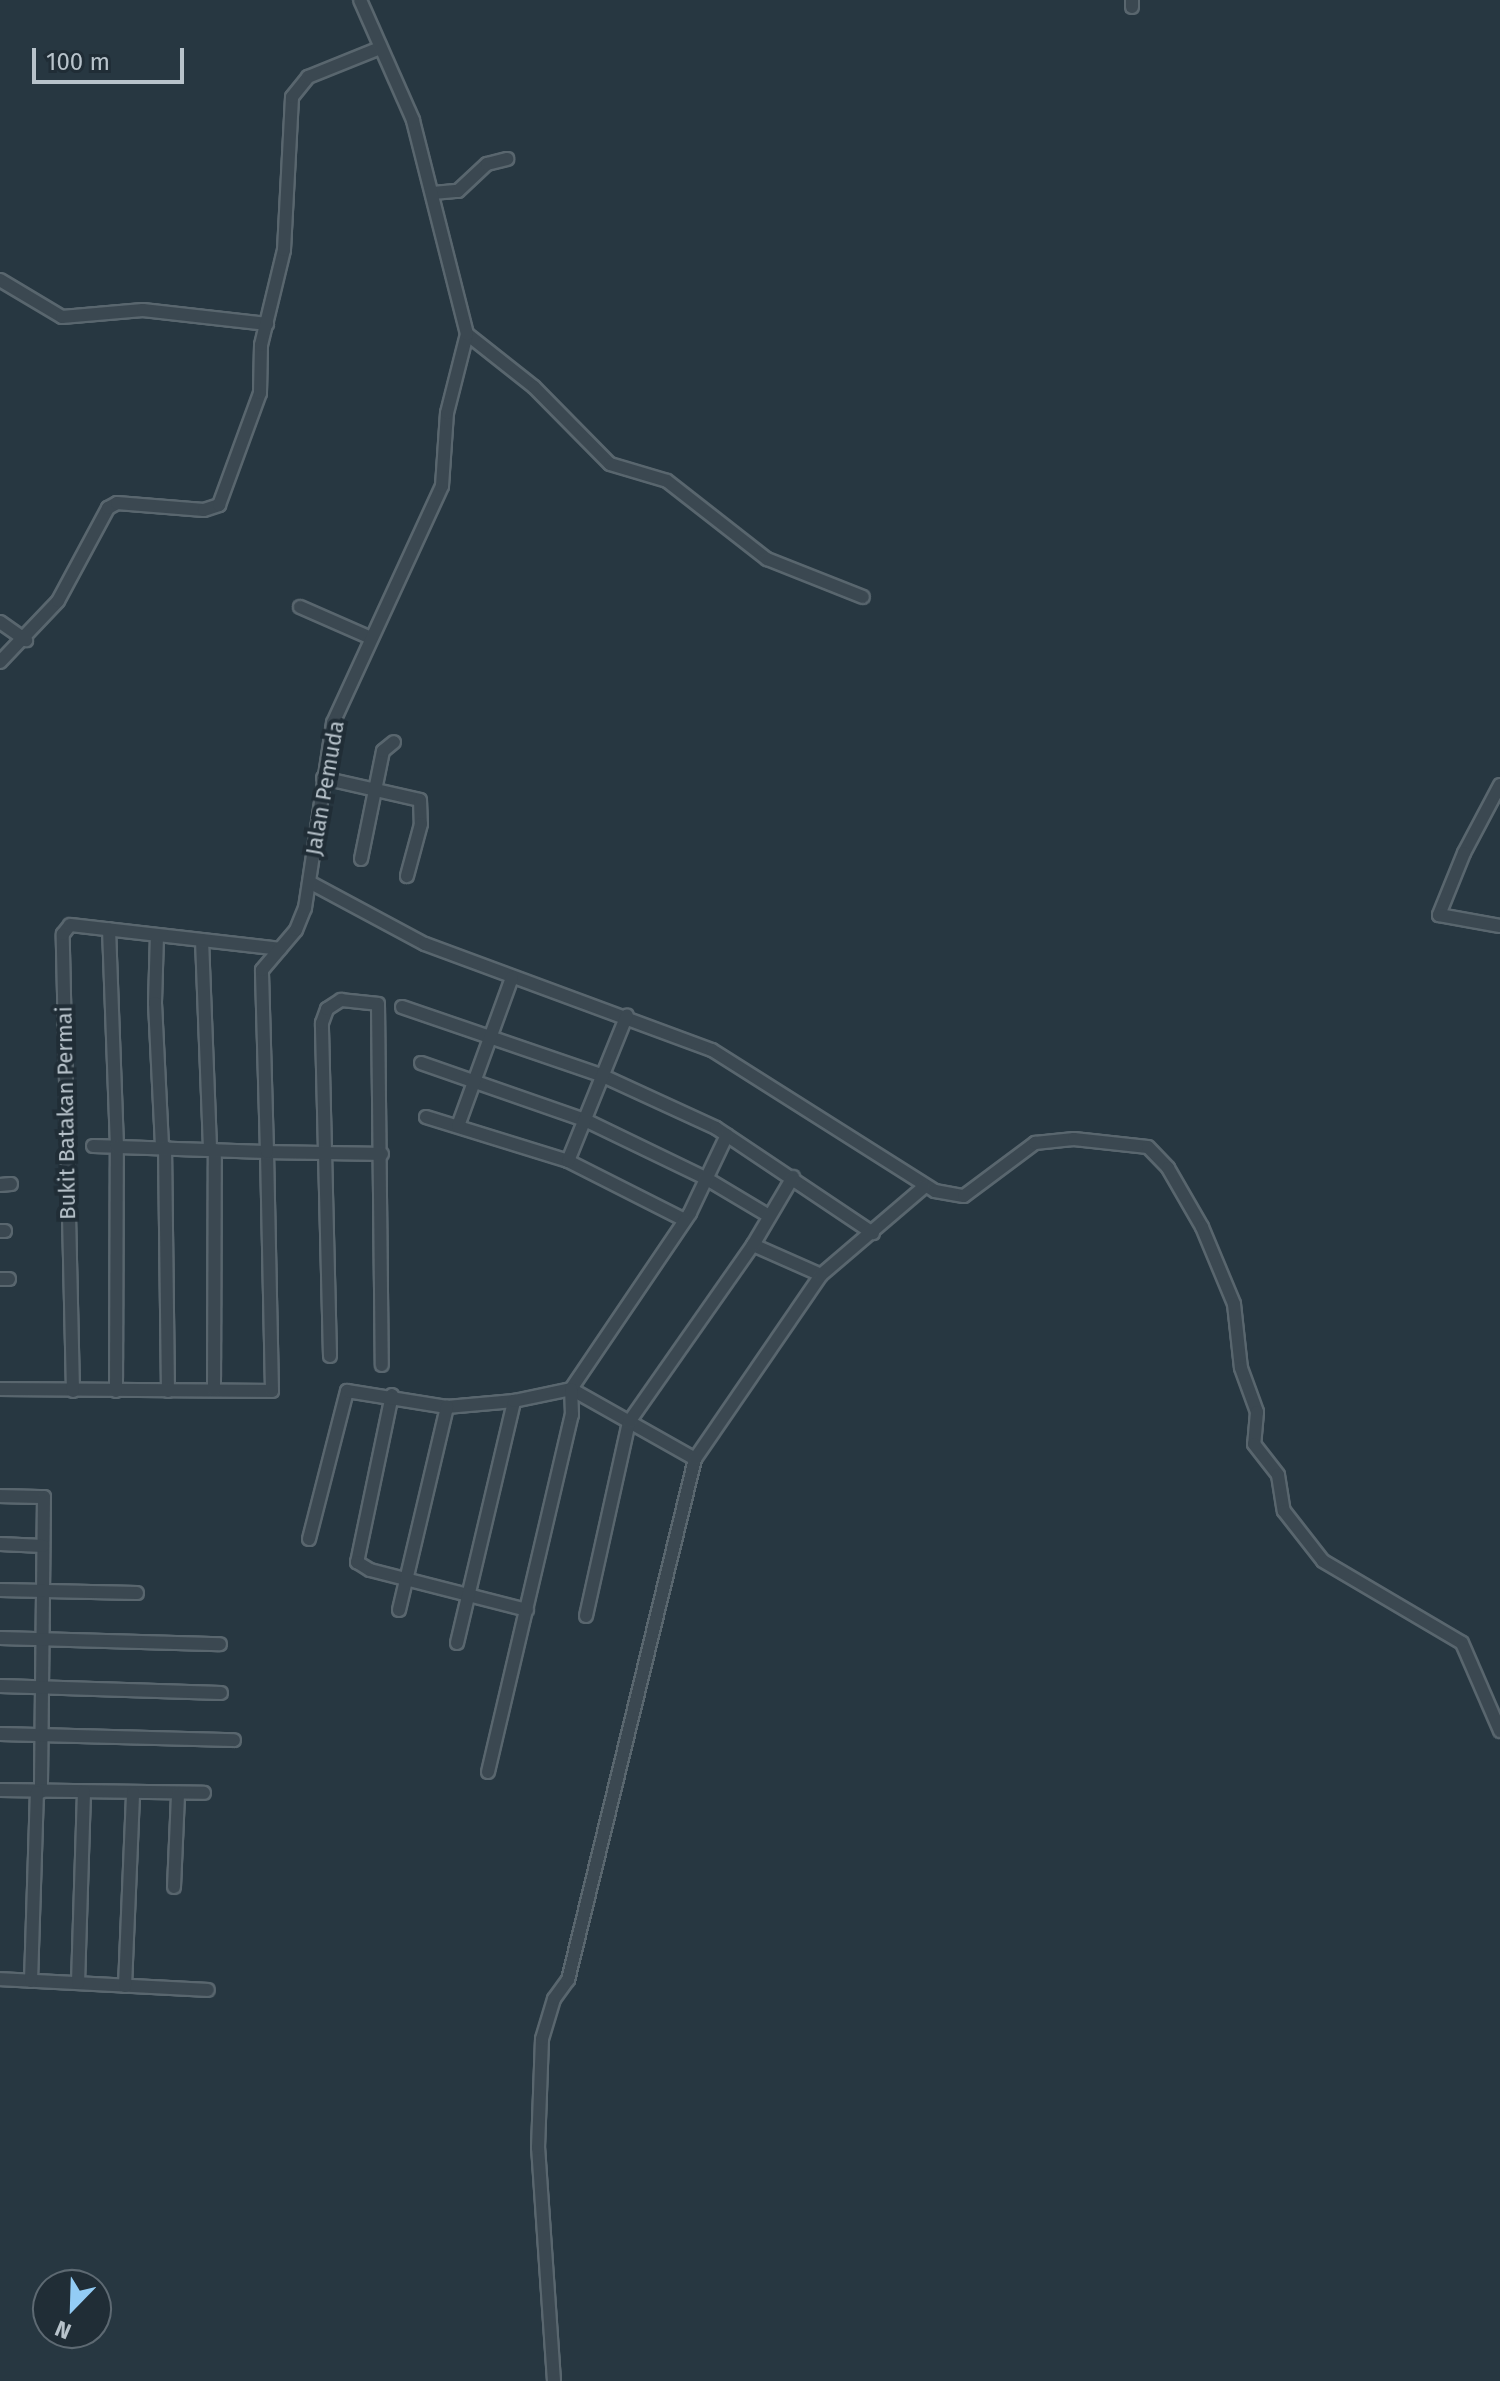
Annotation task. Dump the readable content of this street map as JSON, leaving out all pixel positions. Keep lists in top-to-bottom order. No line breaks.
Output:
{"streets":{"street":["Jalan Pemuda","Bukit Batakan Permai"]},"scale_bar":"100 m","north":"bottom left"}
